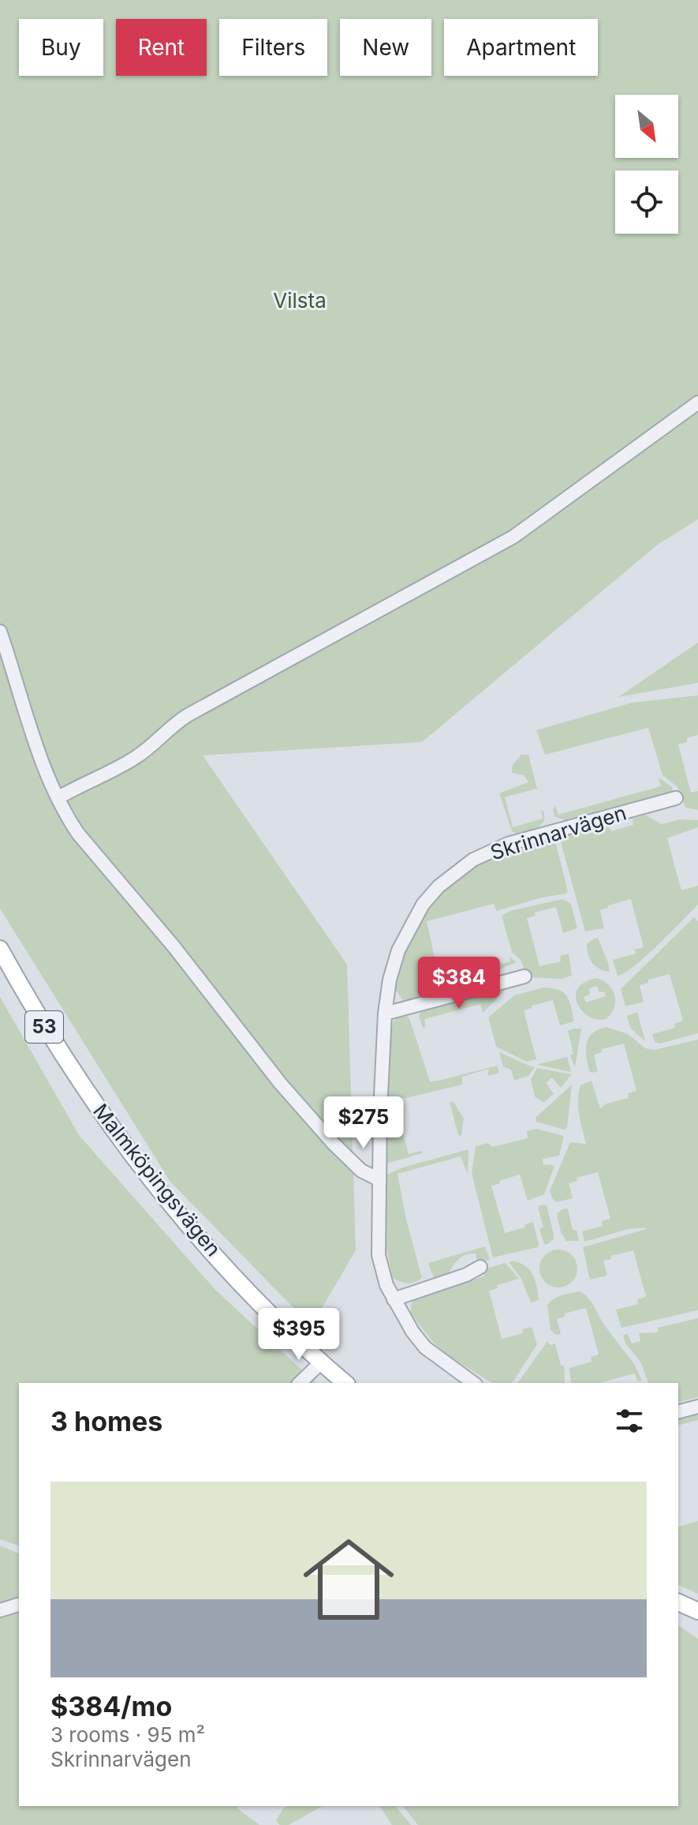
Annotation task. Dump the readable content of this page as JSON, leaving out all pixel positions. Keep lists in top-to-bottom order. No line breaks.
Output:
{"streets":{"main road":["53","Malmköpingsvägen"],"street":["Skrinnarvägen"]},"parks":["Vilsta"],"north":"bottom right","page":{"chip":["Buy","Rent","Filters","New","Apartment"],"price":["$384","$275","$395"],"heading":"3 homes","list":[{"name":"$384/mo","note":"3 rooms · 95 m² · Skrinnarvägen"}]}}
